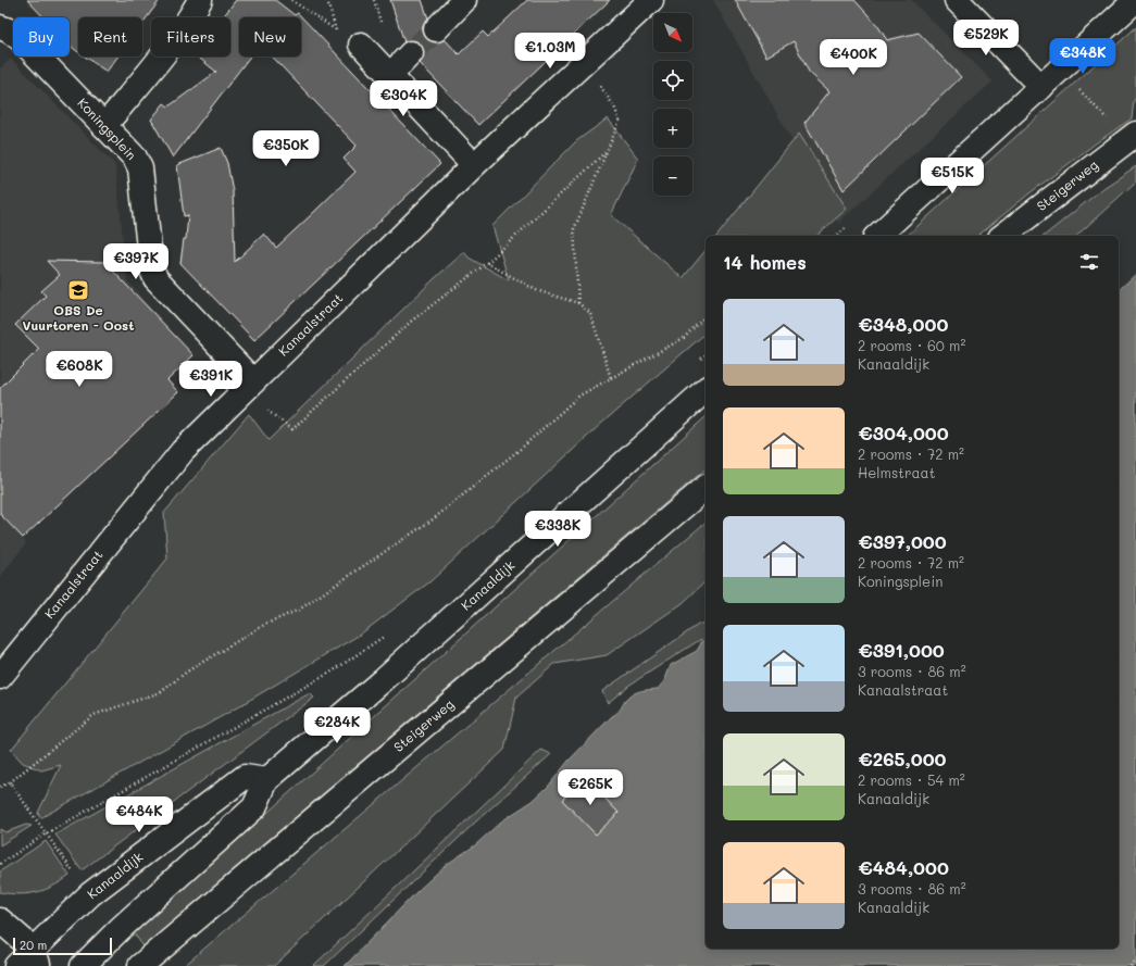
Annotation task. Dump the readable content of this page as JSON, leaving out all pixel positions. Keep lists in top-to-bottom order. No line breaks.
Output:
{"streets":{"street":["Koningsplein","Steigerweg","Kanaalstraat","Kanaaldijk"]},"crossings":[["Koningsplein","Kanaalstraat"]],"places":{"school or university":["OBS De Vuurtoren - Oost"]},"scale_bar":"20 m","north":"bottom right","page":{"map_buttons":["+","−"],"chip":["Buy","Rent","Filters","New"],"price":["€529K","€1.03M","€348K","€400K","€304K","€350K","€515K","€397K","€608K","€391K","€338K","€284K","€265K","€484K"],"heading":"14 homes","list":[{"name":"€348,000","note":"2 rooms · 60 m² · Kanaaldijk"},{"name":"€304,000","note":"2 rooms · 72 m² · Helmstraat"},{"name":"€397,000","note":"2 rooms · 72 m² · Koningsplein"},{"name":"€391,000","note":"3 rooms · 86 m² · Kanaalstraat"},{"name":"€265,000","note":"2 rooms · 54 m² · Kanaaldijk"},{"name":"€484,000","note":"3 rooms · 86 m² · Kanaaldijk"}],"scale":"20 m"}}
